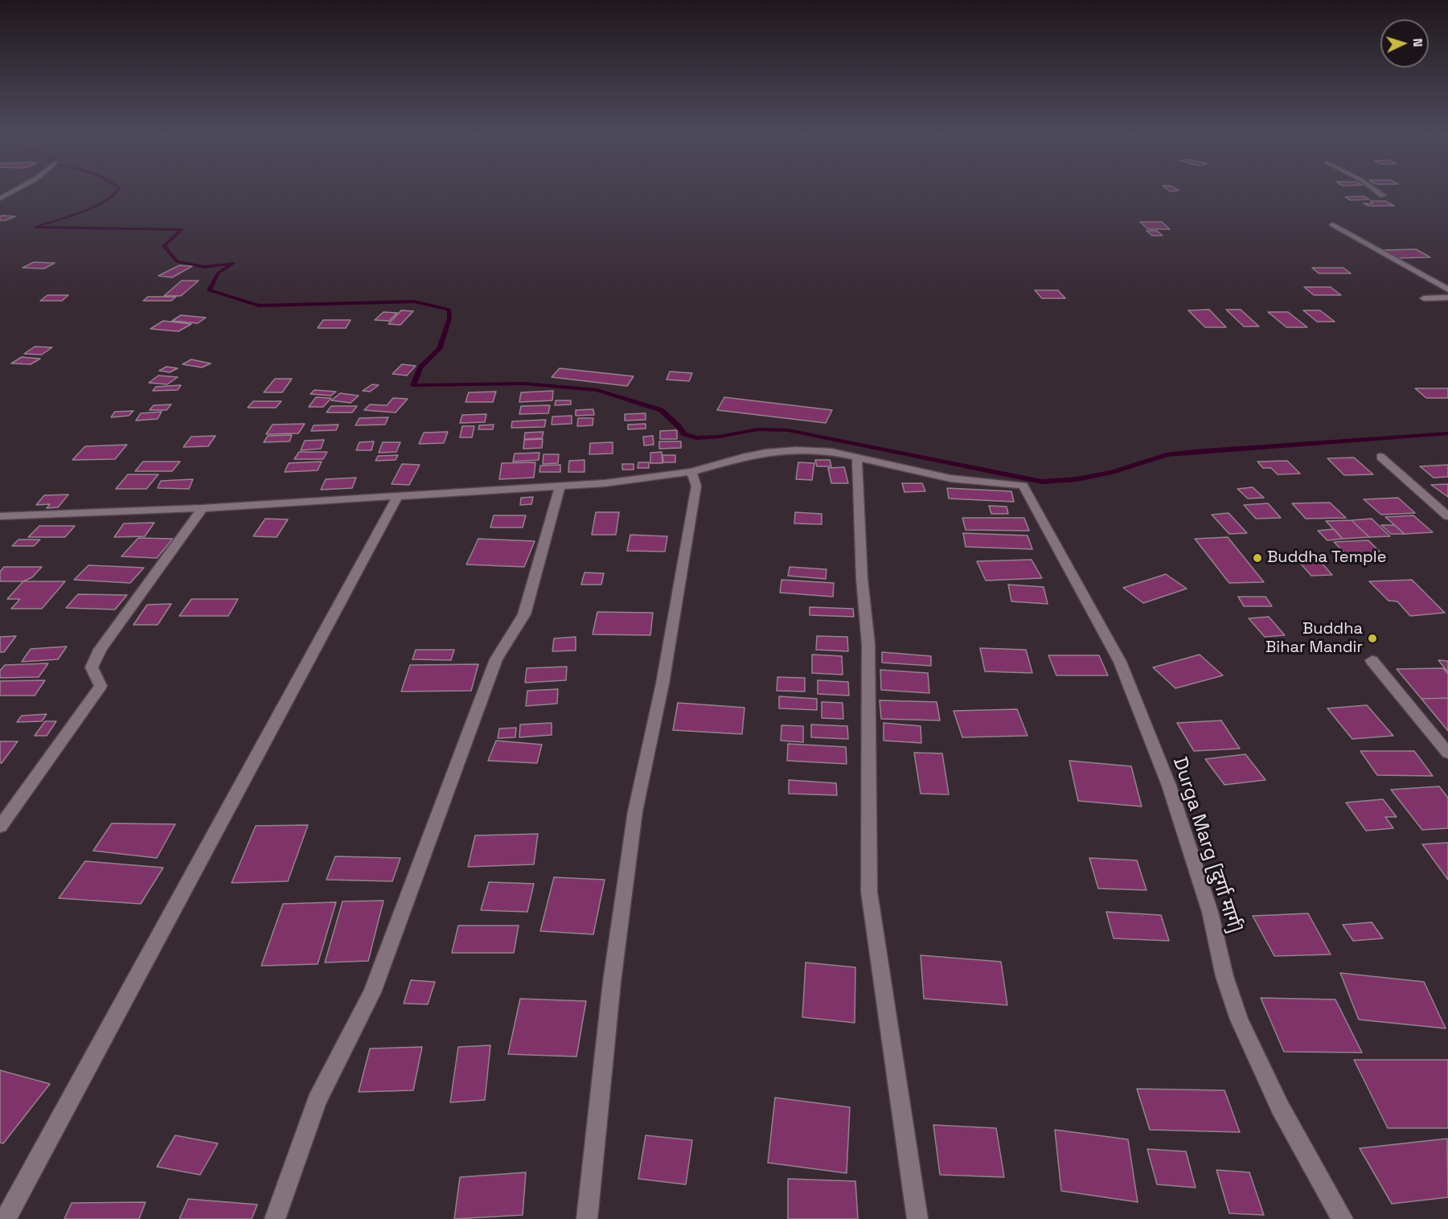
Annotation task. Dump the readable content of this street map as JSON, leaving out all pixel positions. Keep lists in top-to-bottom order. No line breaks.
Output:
{"streets":{"street":["Durga Marg [दुर्गा मार्ग]"]},"places":["Buddha Temple","Buddha Bihar Mandir"],"north":"right"}
